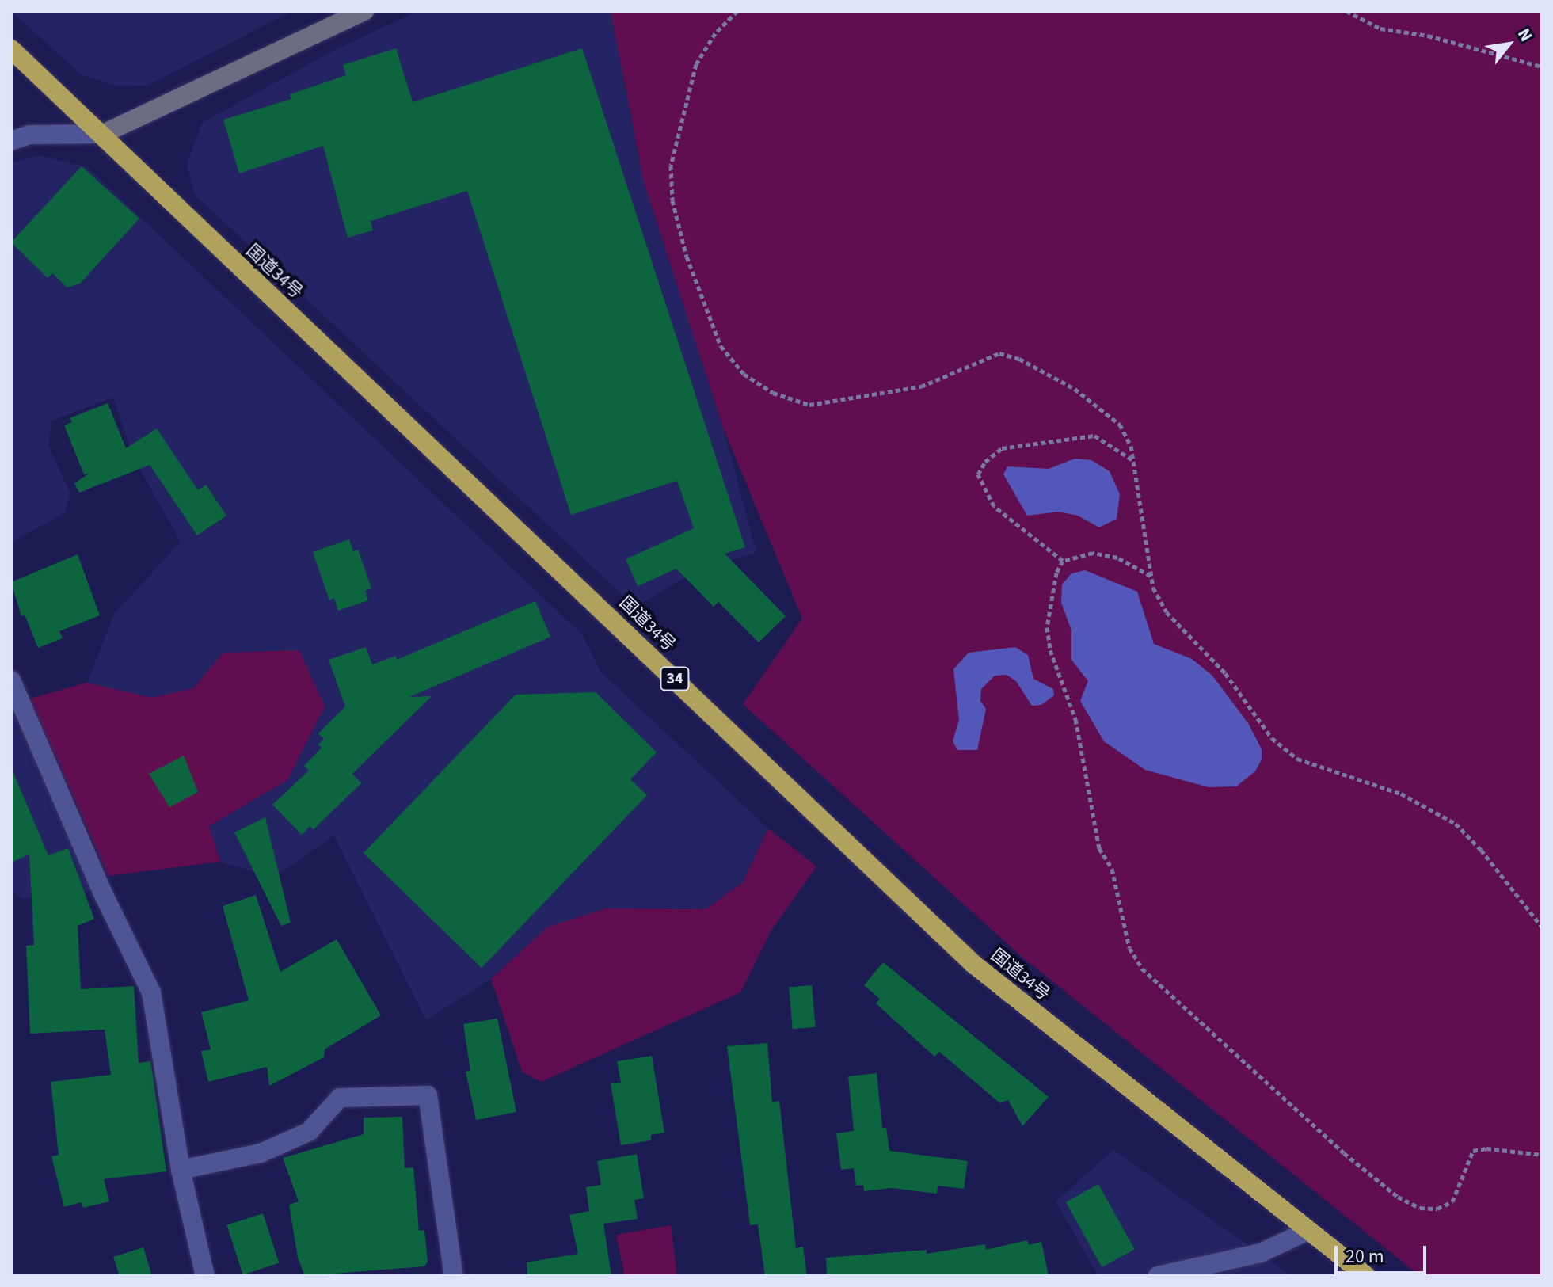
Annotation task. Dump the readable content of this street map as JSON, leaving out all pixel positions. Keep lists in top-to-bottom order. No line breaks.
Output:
{"streets":{"highway":["国道34号","34"]},"scale_bar":"20 m","north":"top right"}
